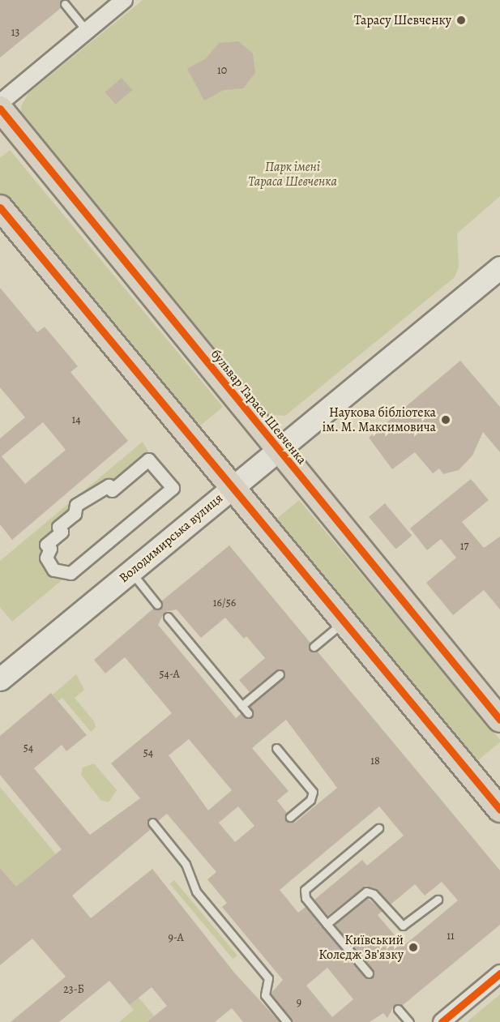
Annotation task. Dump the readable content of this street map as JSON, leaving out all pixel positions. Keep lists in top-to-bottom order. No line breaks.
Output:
{"streets":{"main road":["бульвар Тараса Шевченка","Володимирська вулиця"]},"crossings":[["бульвар Тараса Шевченка","Володимирська вулиця"]],"parks":["Парк імені Тараса Шевченка"],"places":["Тарасу Шевченку","Наукова бібліотека ім. М. Максимовича","Київський Коледж Зв’язку"],"house_numbers":["13","10","14","17","16/56","54-А","54","54","18","11","9-А","23-Б","9"]}
